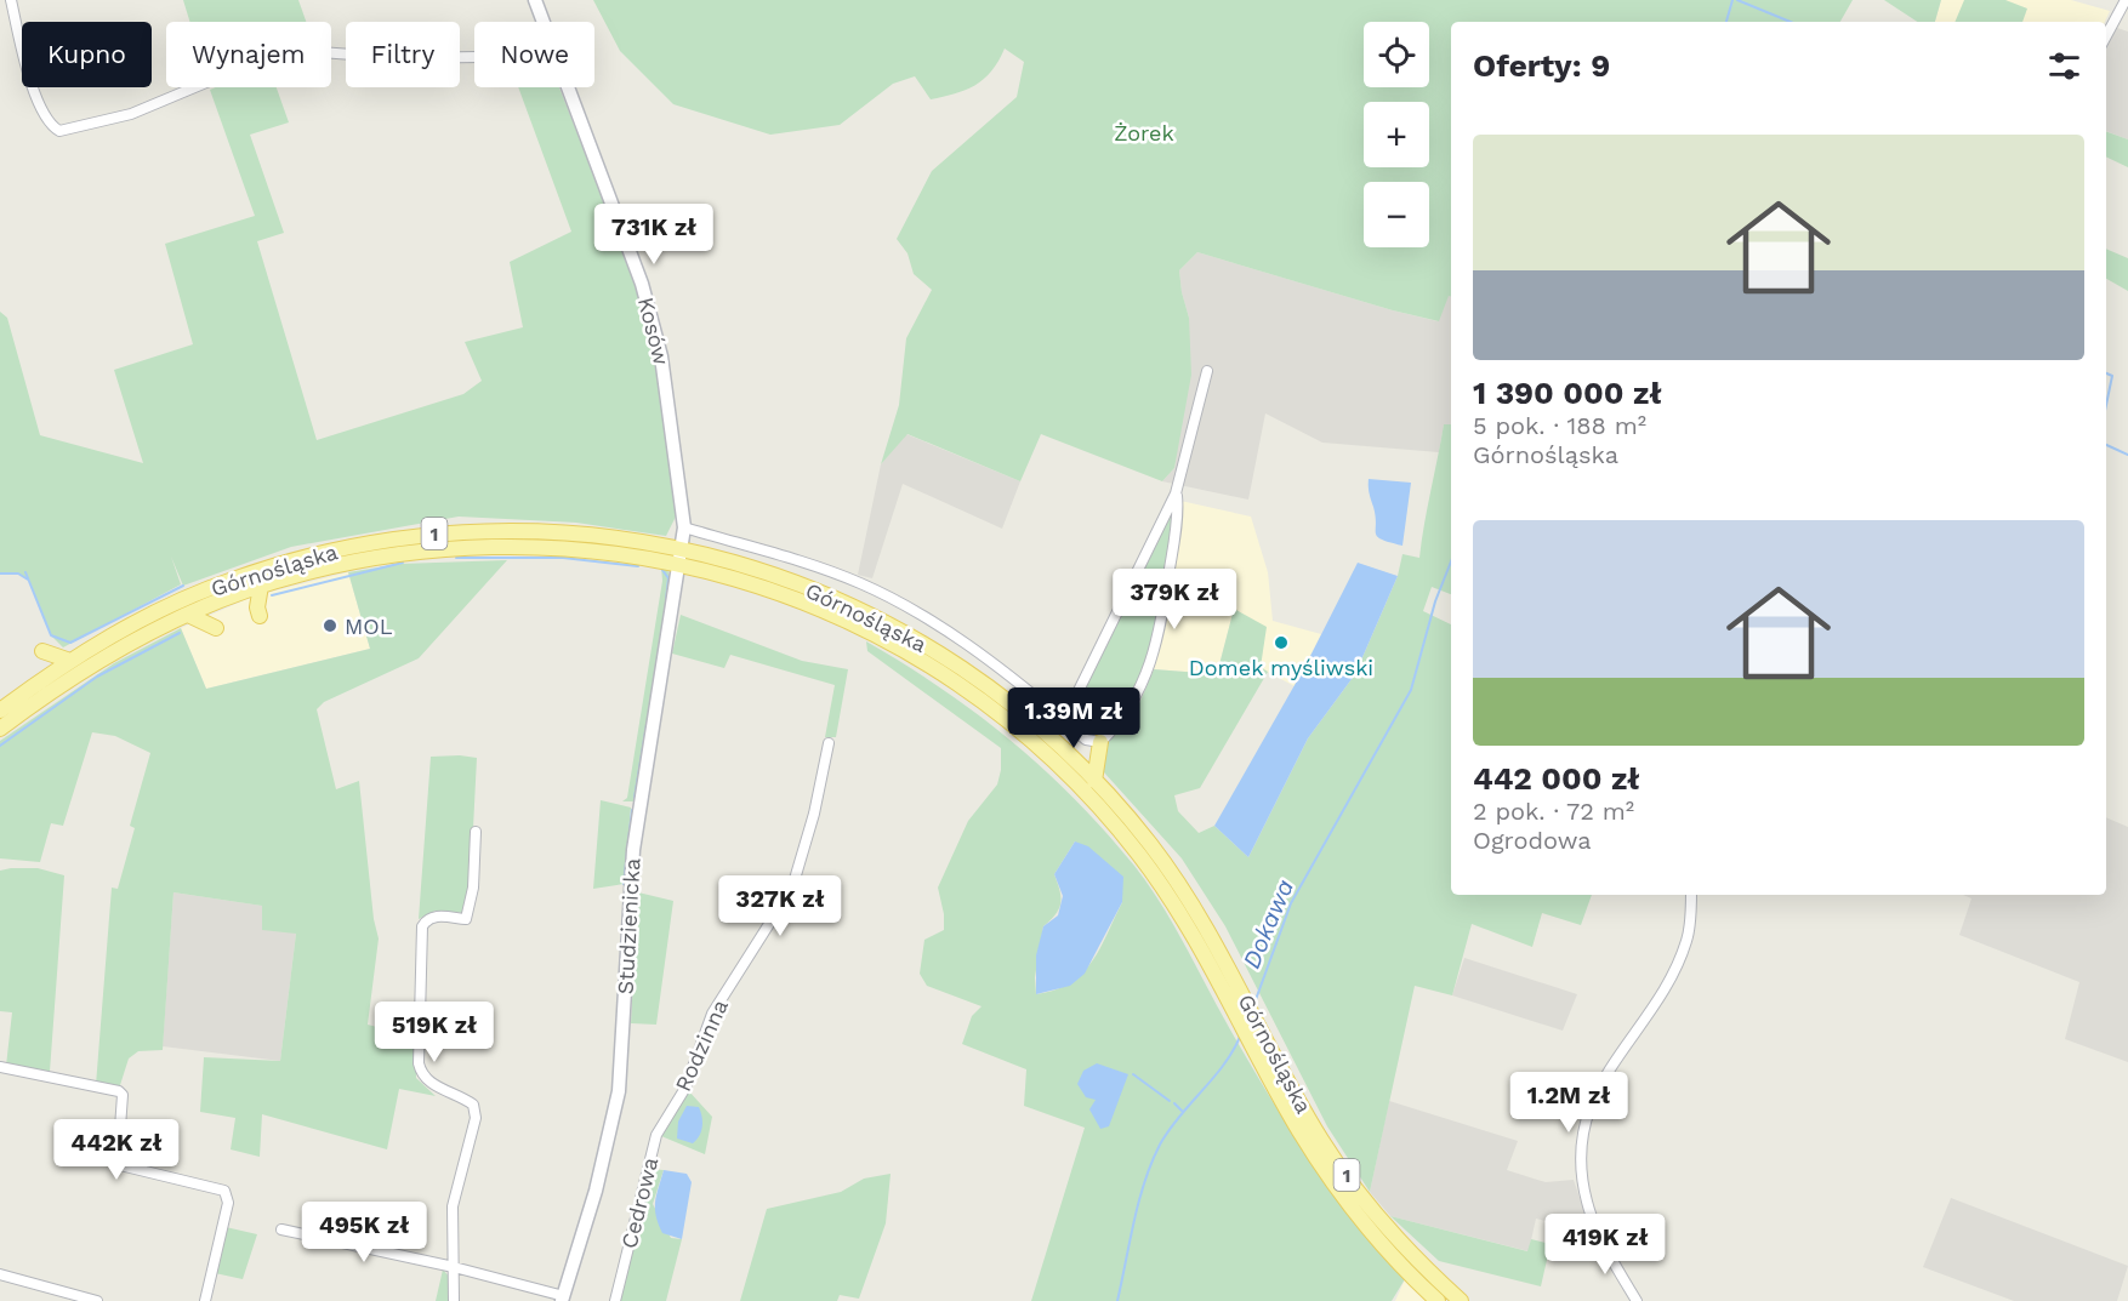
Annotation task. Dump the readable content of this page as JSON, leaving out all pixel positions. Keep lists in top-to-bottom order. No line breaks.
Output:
{"streets":{"main road":["1","Górnośląska"],"street":["Kosów","Studzienicka","Rodzinna","Cedrowa"]},"crossings":[["Kosów","Górnośląska"],["Kosów","Studzienicka"],["Górnośląska","Studzienicka"],["Rodzinna","Cedrowa"]],"water":["Dokawa"],"parks":["Żorek"],"places":["MOL","Domek myśliwski"],"page":{"map_buttons":["+","−"],"chip":["Kupno","Wynajem","Filtry","Nowe"],"heading":"Oferty: 9","list":[{"name":"1 390 000 zł","note":"5 pok. · 188 m² · Górnośląska"},{"name":"442 000 zł","note":"2 pok. · 72 m² · Ogrodowa"}],"price":["731K zł","379K zł","1.39M zł","327K zł","519K zł","1.2M zł","442K zł","495K zł","419K zł"]}}
